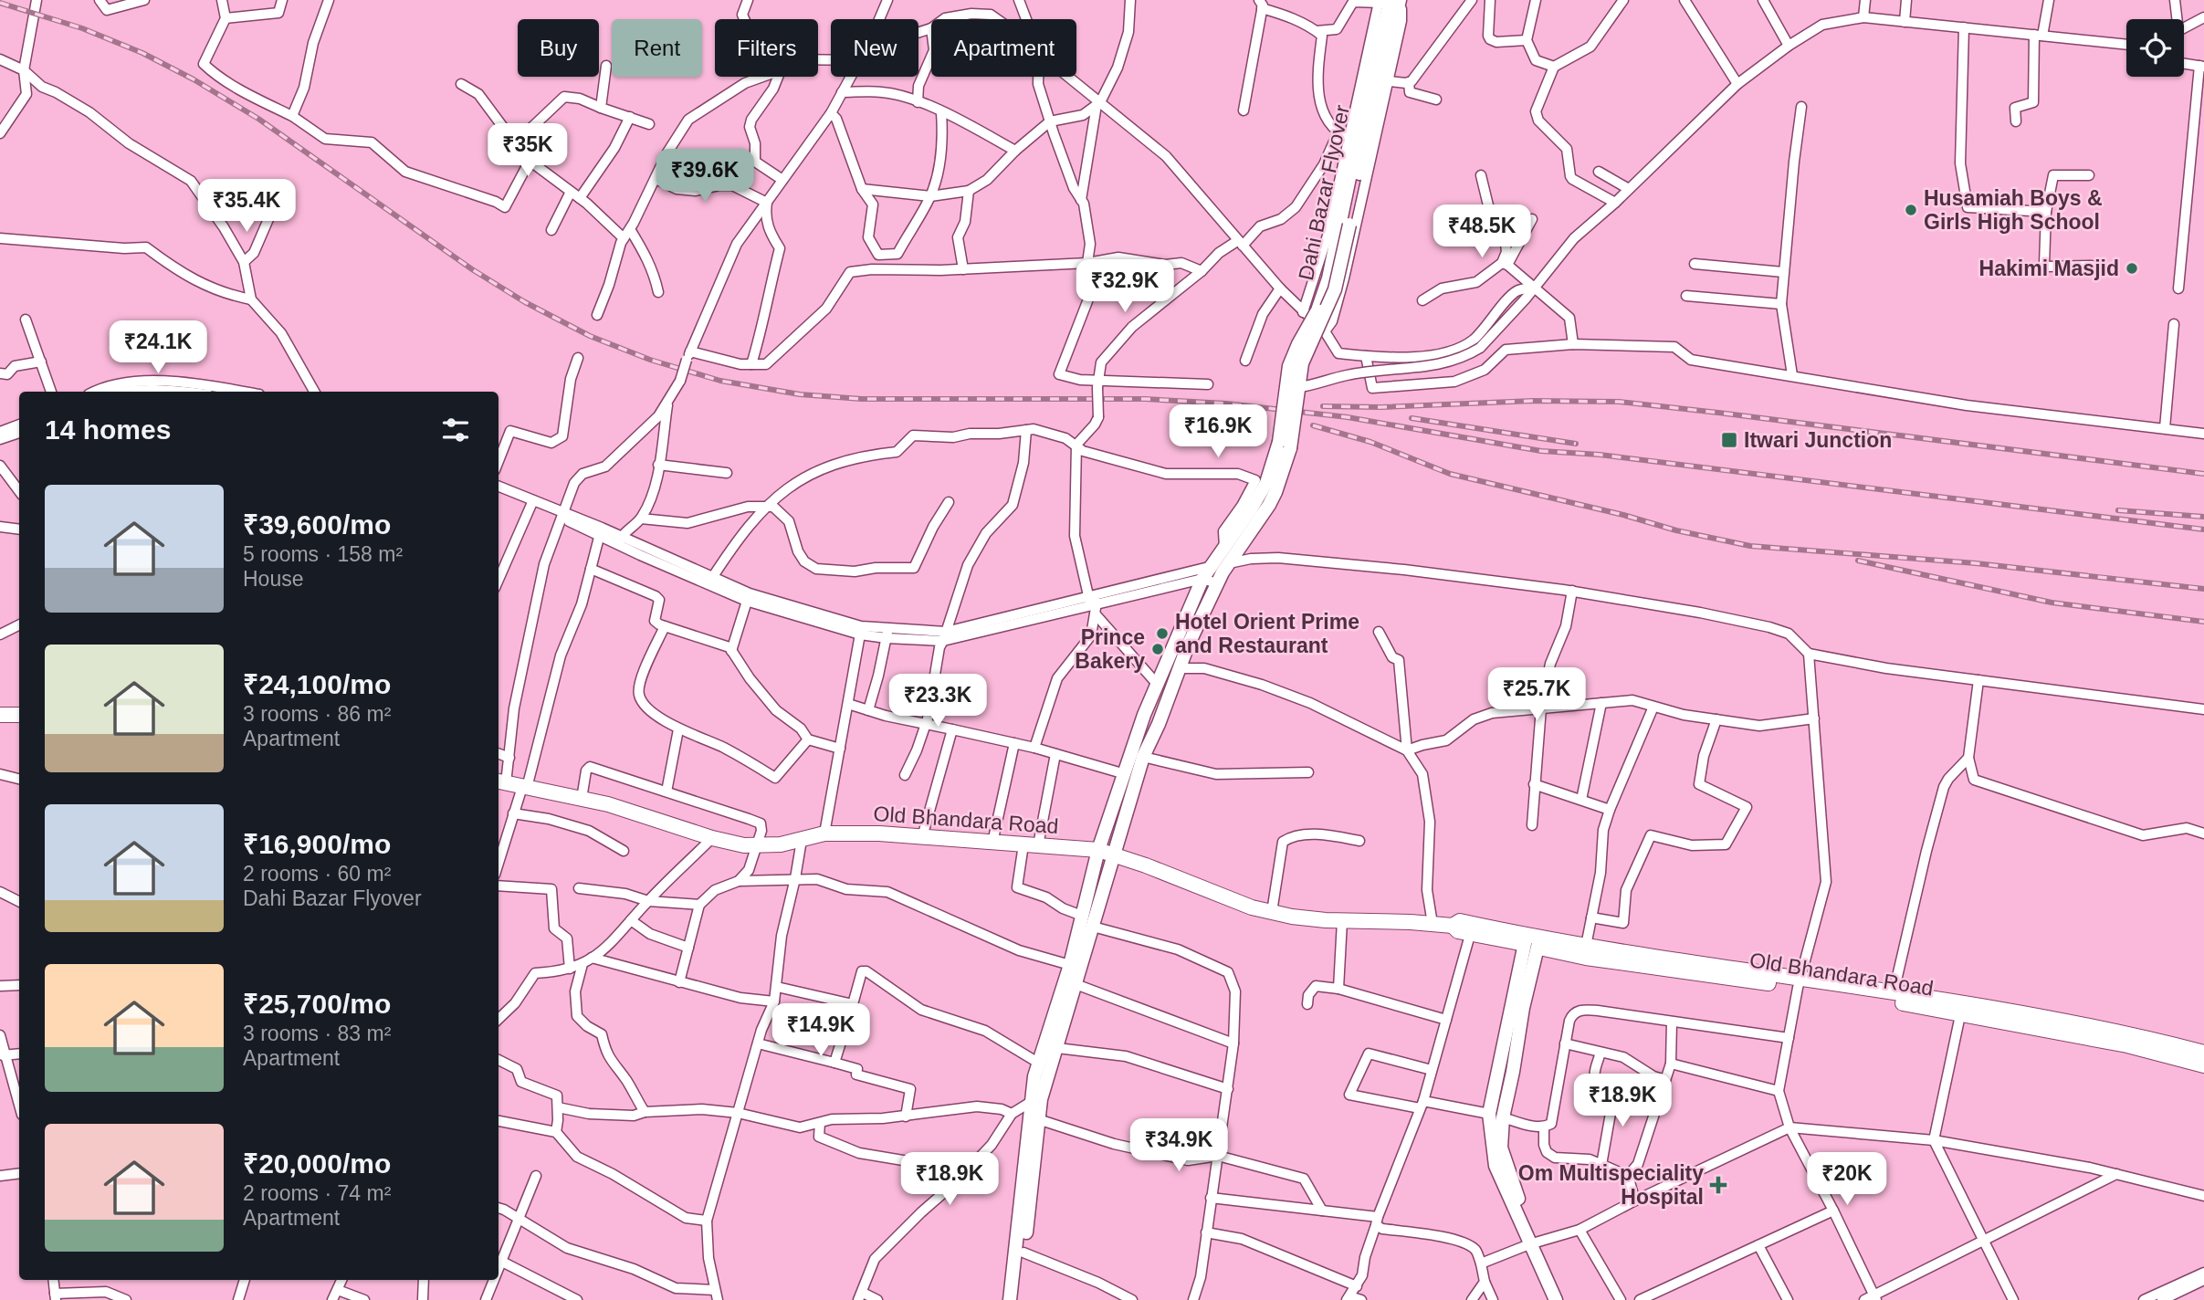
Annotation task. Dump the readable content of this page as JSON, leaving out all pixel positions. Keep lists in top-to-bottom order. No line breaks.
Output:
{"streets":{"highway":["Old Bhandara Road"],"main road":["Dahi Bazar Flyover"]},"crossings":[["Dahi Bazar Flyover","Old Bhandara Road"]],"places":{"other":["Husamiah Boys & Girls High School","Hakimi Masjid","Hotel Orient Prime and Restaurant","Prince Bakery"],"transit":["Itwari Junction"],"health":["Om Multispeciality Hospital"]},"page":{"chip":["Buy","Rent","Filters","New","Apartment"],"price":["₹35K","₹39.6K","₹35.4K","₹48.5K","₹32.9K","₹24.1K","₹16.9K","₹25.7K","₹23.3K","₹14.9K","₹18.9K","₹34.9K","₹18.9K","₹20K"],"heading":"14 homes","list":[{"name":"₹39,600/mo","note":"5 rooms · 158 m² · House"},{"name":"₹24,100/mo","note":"3 rooms · 86 m² · Apartment"},{"name":"₹16,900/mo","note":"2 rooms · 60 m² · Dahi Bazar Flyover"},{"name":"₹25,700/mo","note":"3 rooms · 83 m² · Apartment"},{"name":"₹20,000/mo","note":"2 rooms · 74 m² · Apartment"}]}}
